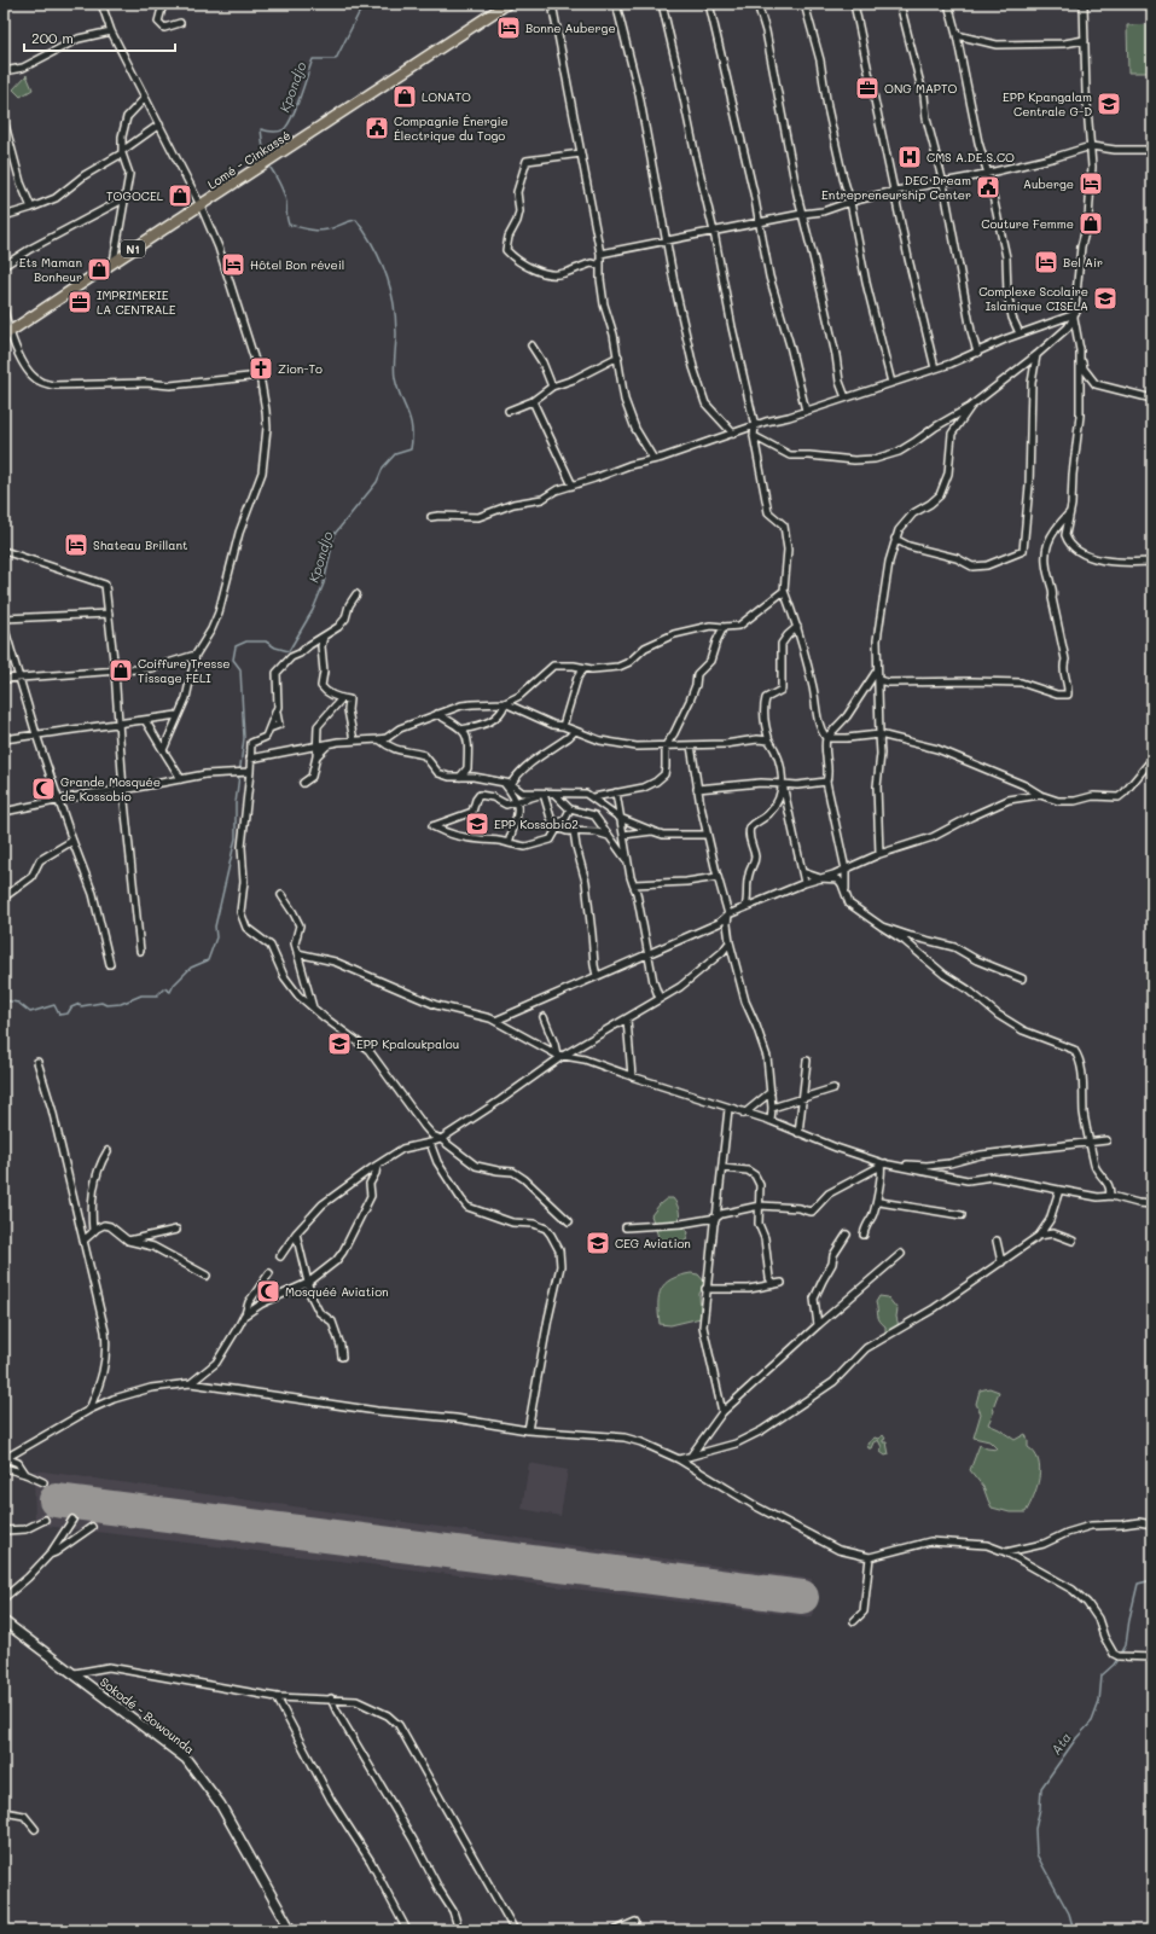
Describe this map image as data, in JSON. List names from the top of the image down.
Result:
{
  "streets": {
    "highway": ["Lomé - Cinkassé", "N1"],
    "main road": ["Sokodé - Bowounda"]
  },
  "water": ["Kpondjo", "Ata"],
  "places": {
    "hotel": [
      "Bonne Auberge",
      "Auberge",
      "Bel Air",
      "Hôtel Bon réveil",
      "Shateau Brillant"
    ],
    "office": ["ONG MAPTO", "IMPRIMERIE LA CENTRALE"],
    "shop": [
      "LONATO",
      "TOGOCEL",
      "Couture Femme",
      "Ets Maman Bonheur",
      "Coiffure Tresse Tissage FELI"
    ],
    "school or university": [
      "EPP Kpangalam Centrale G-D",
      "Complexe Scolaire Islamique CISELA",
      "EPP Kossobio2",
      "EPP Kpaloukpalou",
      "CEG Aviation"
    ],
    "public building": ["Compagnie Énergie Électrique du Togo", "DEC Dream Entrepreneurship Center"],
    "hospital": ["CMS A.DE.S.CO"],
    "church": ["Zion-To"],
    "mosque": ["Grande Mosquée de Kossobio", "Mosquéé Aviation"]
  },
  "scale_bar": "200 m"
}
